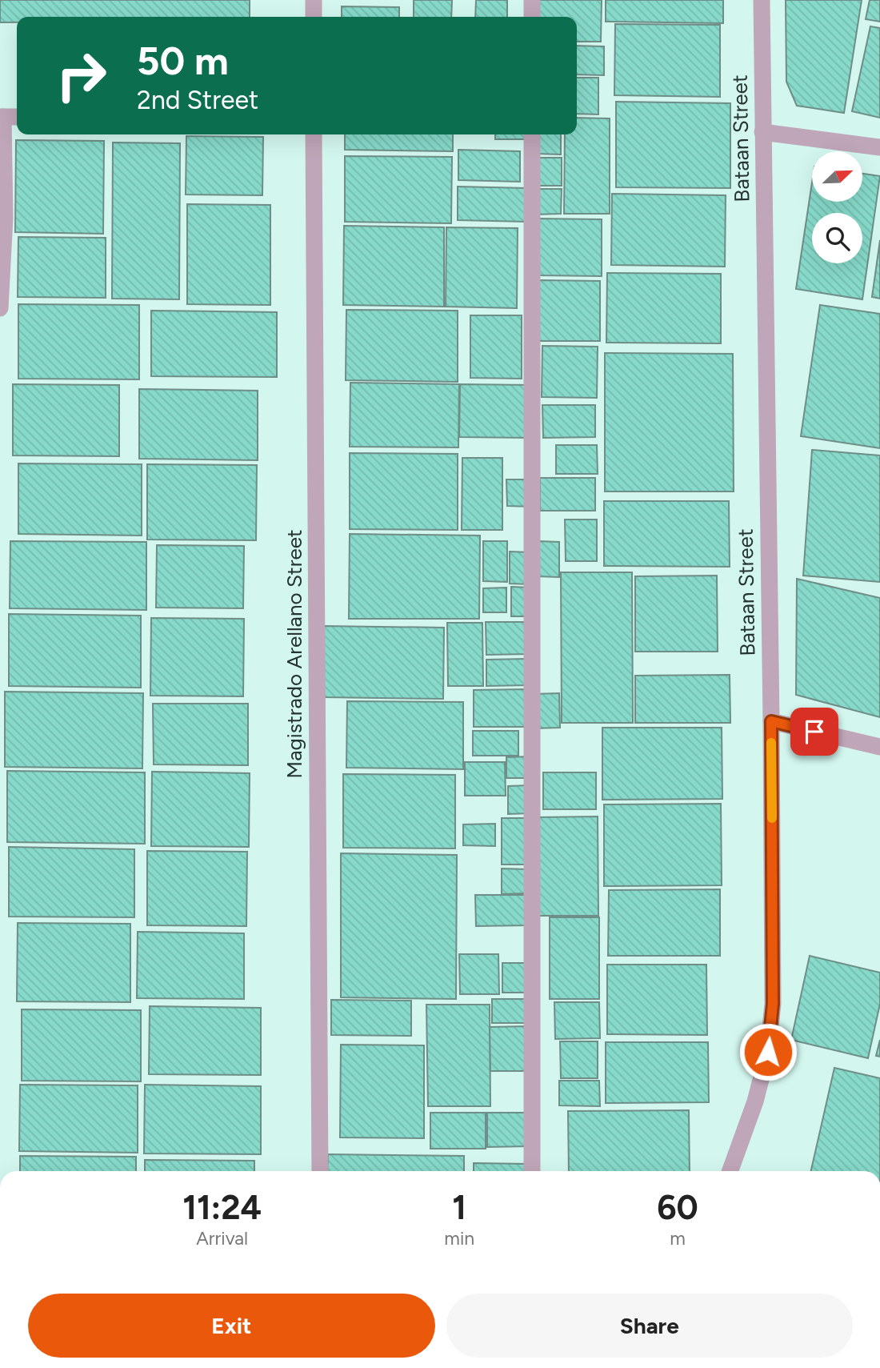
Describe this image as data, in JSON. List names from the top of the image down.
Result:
{
  "streets": {
    "street": ["Bataan Street", "Magistrado Arellano Street"]
  },
  "north": "top right",
  "page": {
    "turn": ["50 m", "2nd Street"],
    "eta": [
      "11:24",
      "Arrival",
      "1",
      "min",
      "60",
      "m"
    ],
    "buttons": ["Exit", "Share"]
  }
}
